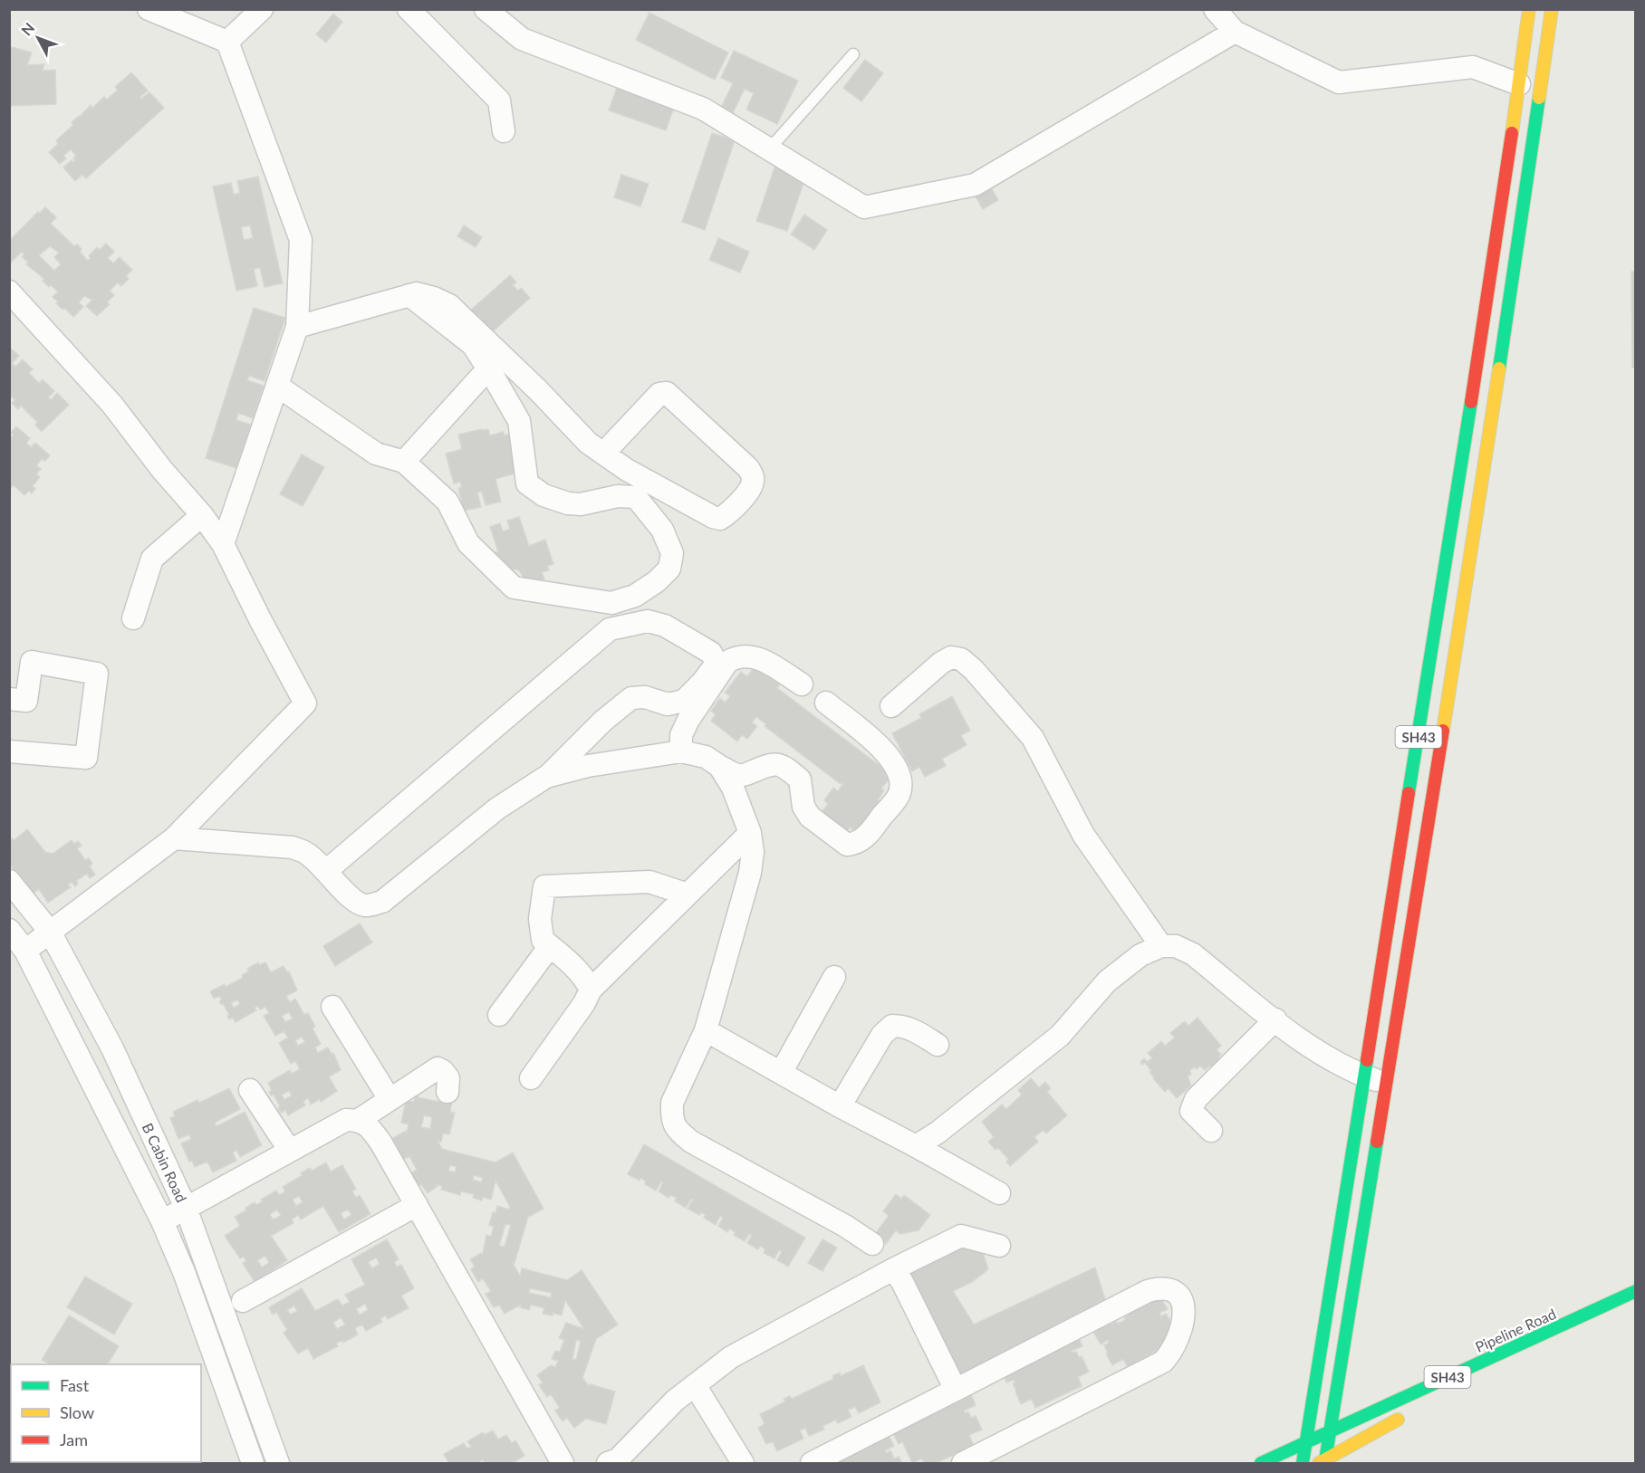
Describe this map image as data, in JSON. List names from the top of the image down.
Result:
{
  "streets": {
    "main road": ["SH43", "Pipeline Road"],
    "street": ["B Cabin Road"]
  },
  "crossings": [
    ["SH43", "Pipeline Road"]
  ],
  "legend": ["Fast", "Slow", "Jam"],
  "north": "top left"
}
